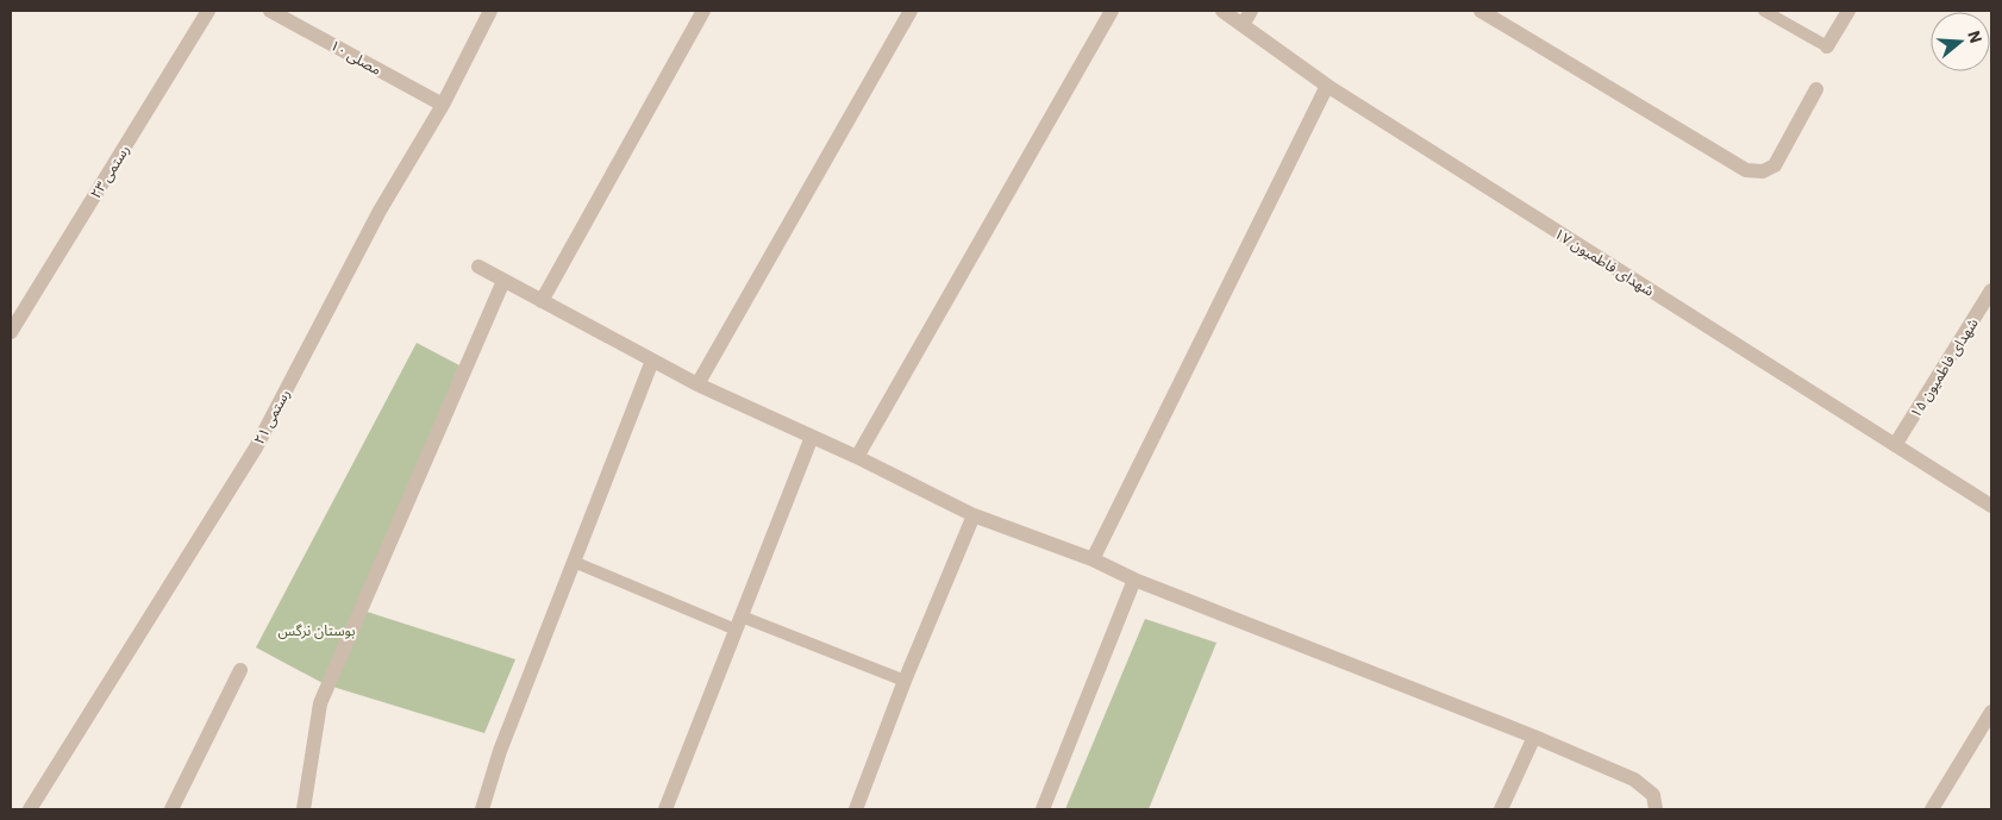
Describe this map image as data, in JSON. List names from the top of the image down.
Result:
{
  "streets": {
    "street": [
      "مصلی ۱۰",
      "رستمی ۲۳",
      "شهدای فاطمیون ۱۷",
      "شهدای فاطمیون ۱۵",
      "رستمی ۲۱"
    ]
  },
  "crossings": [
    ["مصلی ۱۰", "رستمی ۲۱"],
    ["شهدای فاطمیون ۱۷", "شهدای فاطمیون ۱۵"]
  ],
  "parks": ["بوستان نرگس"],
  "north": "right"
}
